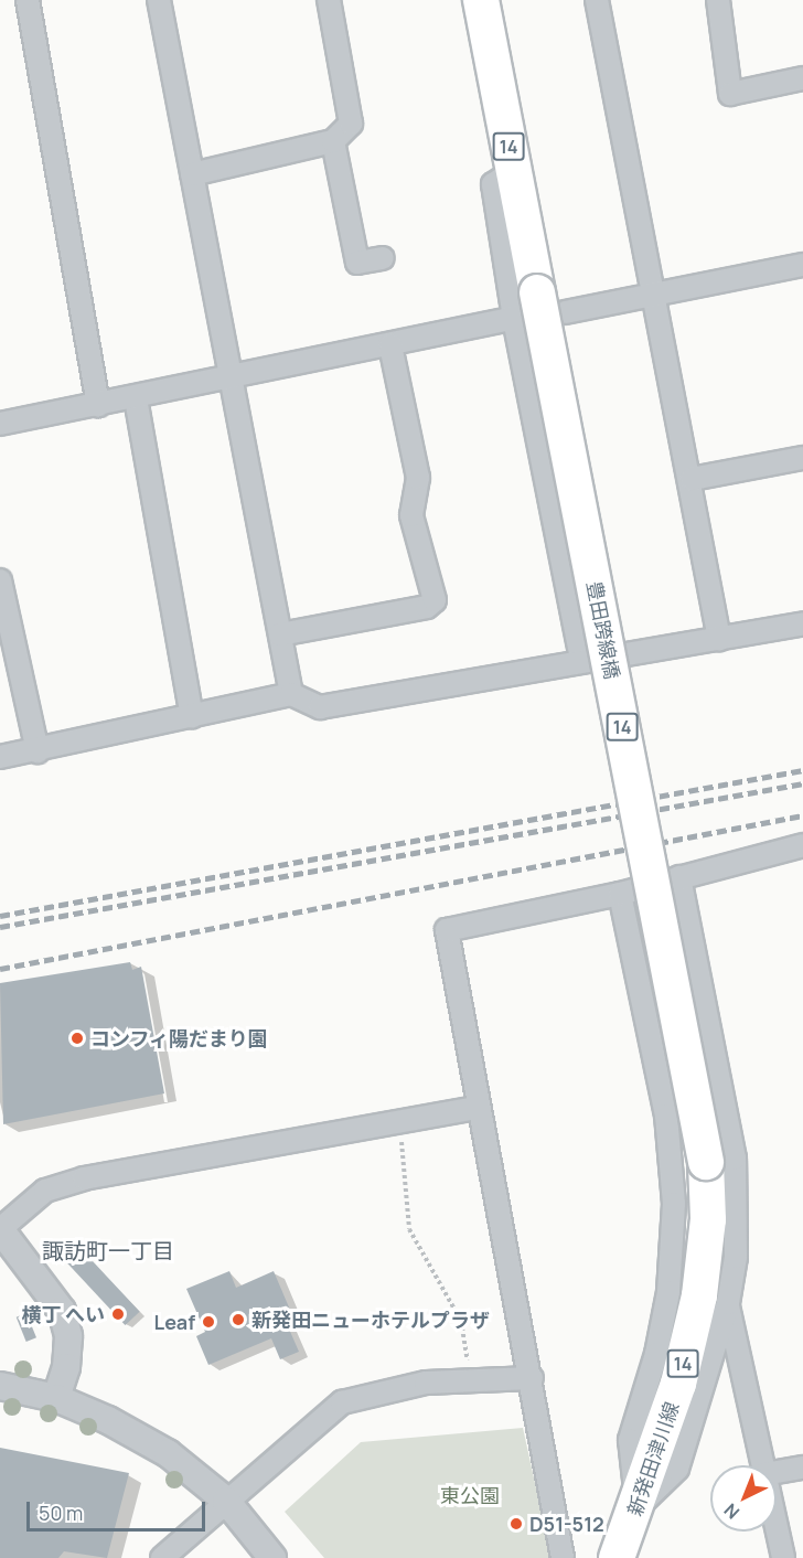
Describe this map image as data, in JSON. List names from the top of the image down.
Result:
{
  "streets": {
    "main road": ["14", "豊田跨線橋", "新発田津川線"]
  },
  "crossings": [
    ["14", "豊田跨線橋"],
    ["豊田跨線橋", "新発田津川線"]
  ],
  "districts": ["諏訪町一丁目"],
  "parks": ["東公園"],
  "places": [
    "コンフィ陽だまり園",
    "横丁 へい",
    "新発田ニューホテルプラザ",
    "Leaf",
    "D51-512"
  ],
  "scale_bar": "50 m",
  "north": "bottom left"
}
